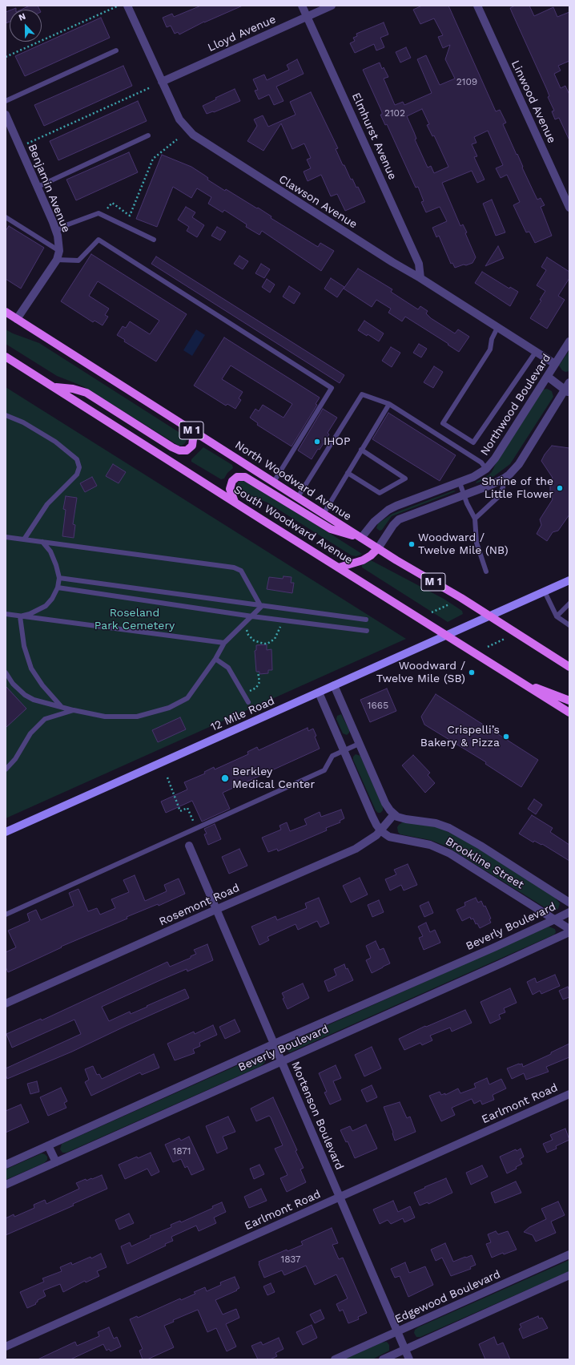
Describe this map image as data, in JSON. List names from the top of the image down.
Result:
{
  "streets": {
    "main road": [
      "M 1",
      "North Woodward Avenue",
      "South Woodward Avenue",
      "12 Mile Road"
    ],
    "street": [
      "Lloyd Avenue",
      "Linwood Avenue",
      "Elmhurst Avenue",
      "Benjamin Avenue",
      "Clawson Avenue",
      "Northwood Boulevard",
      "Brookline Street",
      "Rosemont Road",
      "Beverly Boulevard",
      "Earlmont Road",
      "Mortenson Boulevard",
      "Edgewood Boulevard"
    ]
  },
  "crossings": [
    ["Lloyd Avenue", "Elmhurst Avenue"],
    ["Lloyd Avenue", "Clawson Avenue"],
    ["Elmhurst Avenue", "Clawson Avenue"],
    ["Benjamin Avenue", "North Woodward Avenue"],
    ["Clawson Avenue", "Northwood Boulevard"],
    ["Northwood Boulevard", "North Woodward Avenue"],
    ["North Woodward Avenue", "12 Mile Road"],
    ["South Woodward Avenue", "12 Mile Road"],
    ["Brookline Street", "Rosemont Road"],
    ["Brookline Street", "Beverly Boulevard"],
    ["Rosemont Road", "Mortenson Boulevard"],
    ["Beverly Boulevard", "Mortenson Boulevard"],
    ["Earlmont Road", "Mortenson Boulevard"],
    ["Mortenson Boulevard", "Edgewood Boulevard"]
  ],
  "parks": ["Roseland Park Cemetery"],
  "places": [
    "IHOP",
    "Shrine of the Little Flower",
    "Woodward / Twelve Mile (NB)",
    "Woodward / Twelve Mile (SB)",
    "Crispelli’s Bakery & Pizza",
    "Berkley Medical Center"
  ],
  "house_numbers": [
    "2109",
    "2102",
    "1665",
    "1871",
    "1837"
  ],
  "north": "top"
}
